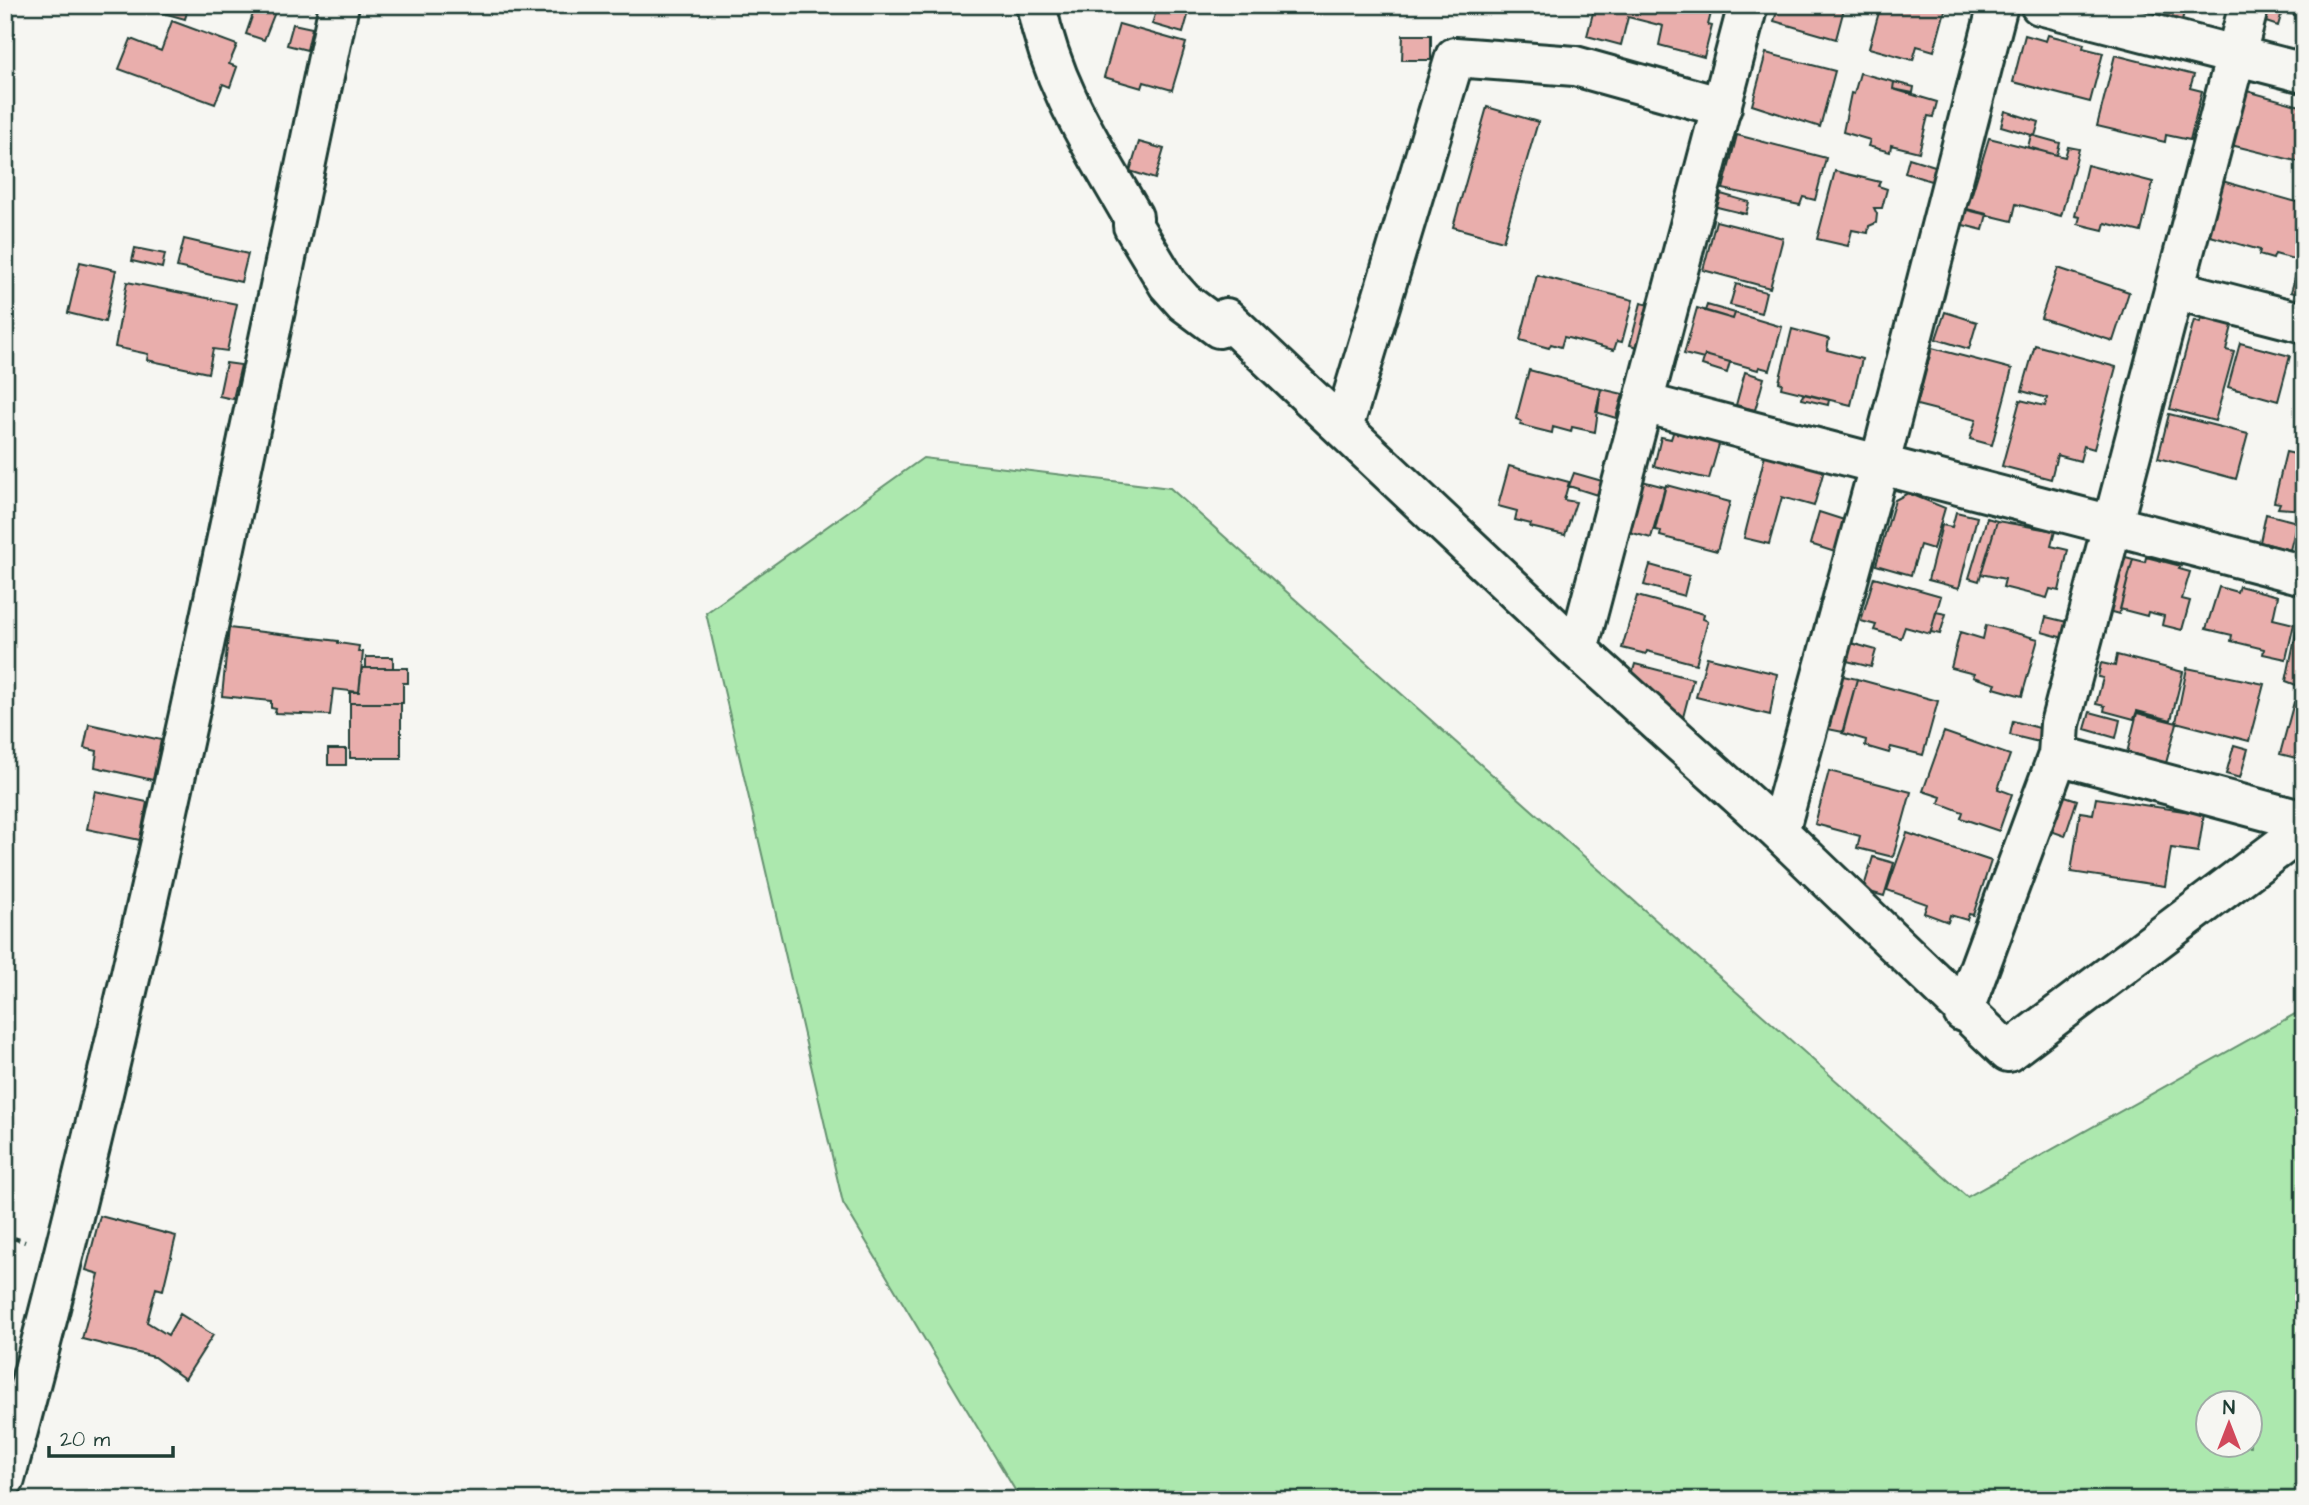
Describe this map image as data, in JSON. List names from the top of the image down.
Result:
{
  "scale_bar": "20 m",
  "north": "top"
}
